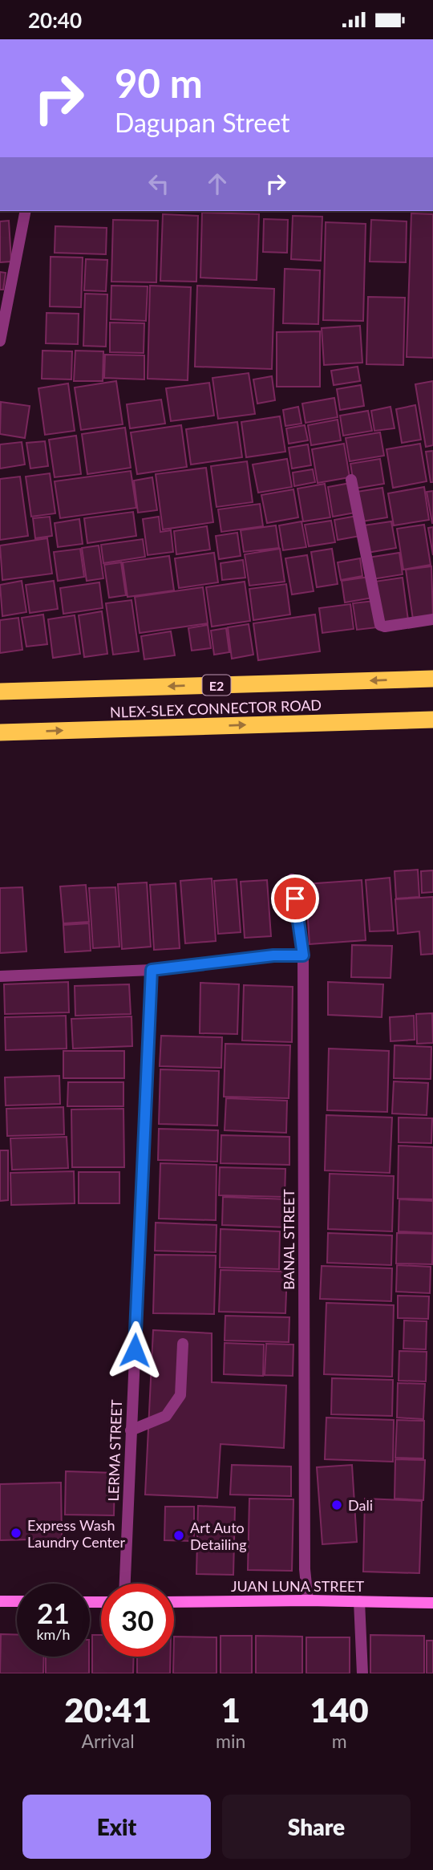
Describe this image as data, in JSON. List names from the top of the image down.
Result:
{
  "streets": {
    "highway": ["E2", "NLEX-SLEX CONNECTOR ROAD"],
    "main road": ["JUAN LUNA STREET"],
    "street": ["BANAL STREET", "LERMA STREET"]
  },
  "crossings": [
    ["BANAL STREET", "JUAN LUNA STREET"]
  ],
  "places": ["Dali", "Express Wash Laundry Center", "Art Auto Detailing"],
  "page": {
    "status": "20:40",
    "turn": ["90 m", "Dagupan Street"],
    "speed": "21 km/h",
    "limit": "30",
    "eta": [
      "20:41",
      "Arrival",
      "1",
      "min",
      "140",
      "m"
    ],
    "buttons": ["Exit", "Share"]
  }
}
